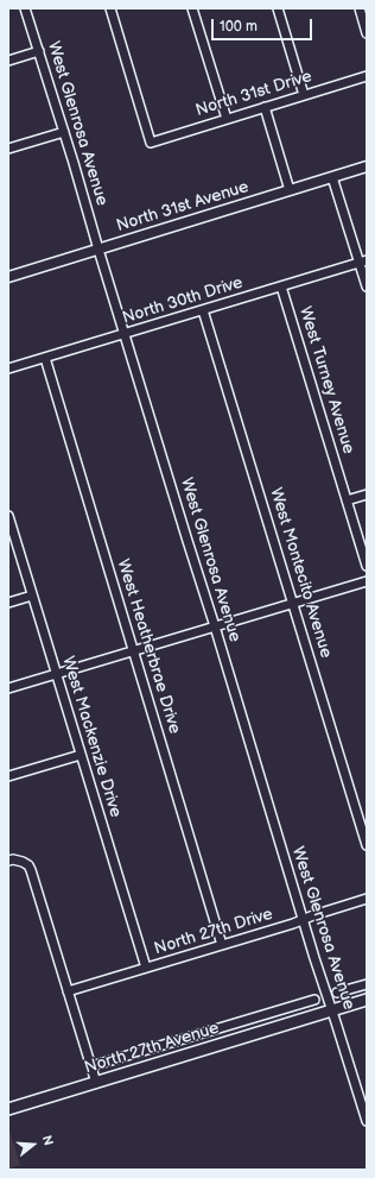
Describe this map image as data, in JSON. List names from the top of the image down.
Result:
{
  "streets": {
    "main road": ["North 27th Avenue"],
    "street": [
      "North 31st Drive",
      "West Glenrosa Avenue",
      "North 31st Avenue",
      "North 30th Drive",
      "West Turney Avenue",
      "West Montecito Avenue",
      "West Heatherbrae Drive",
      "West Mackenzie Drive",
      "North 27th Drive"
    ]
  },
  "crossings": [
    ["West Glenrosa Avenue", "North 31st Avenue"],
    ["West Glenrosa Avenue", "North 30th Drive"],
    ["West Glenrosa Avenue", "North 27th Drive"],
    ["West Glenrosa Avenue", "North 27th Avenue"],
    ["North 30th Drive", "West Turney Avenue"],
    ["North 30th Drive", "West Montecito Avenue"],
    ["North 30th Drive", "West Heatherbrae Drive"],
    ["West Heatherbrae Drive", "North 27th Drive"],
    ["West Mackenzie Drive", "North 27th Drive"]
  ],
  "scale_bar": "100 m",
  "north": "right"
}
